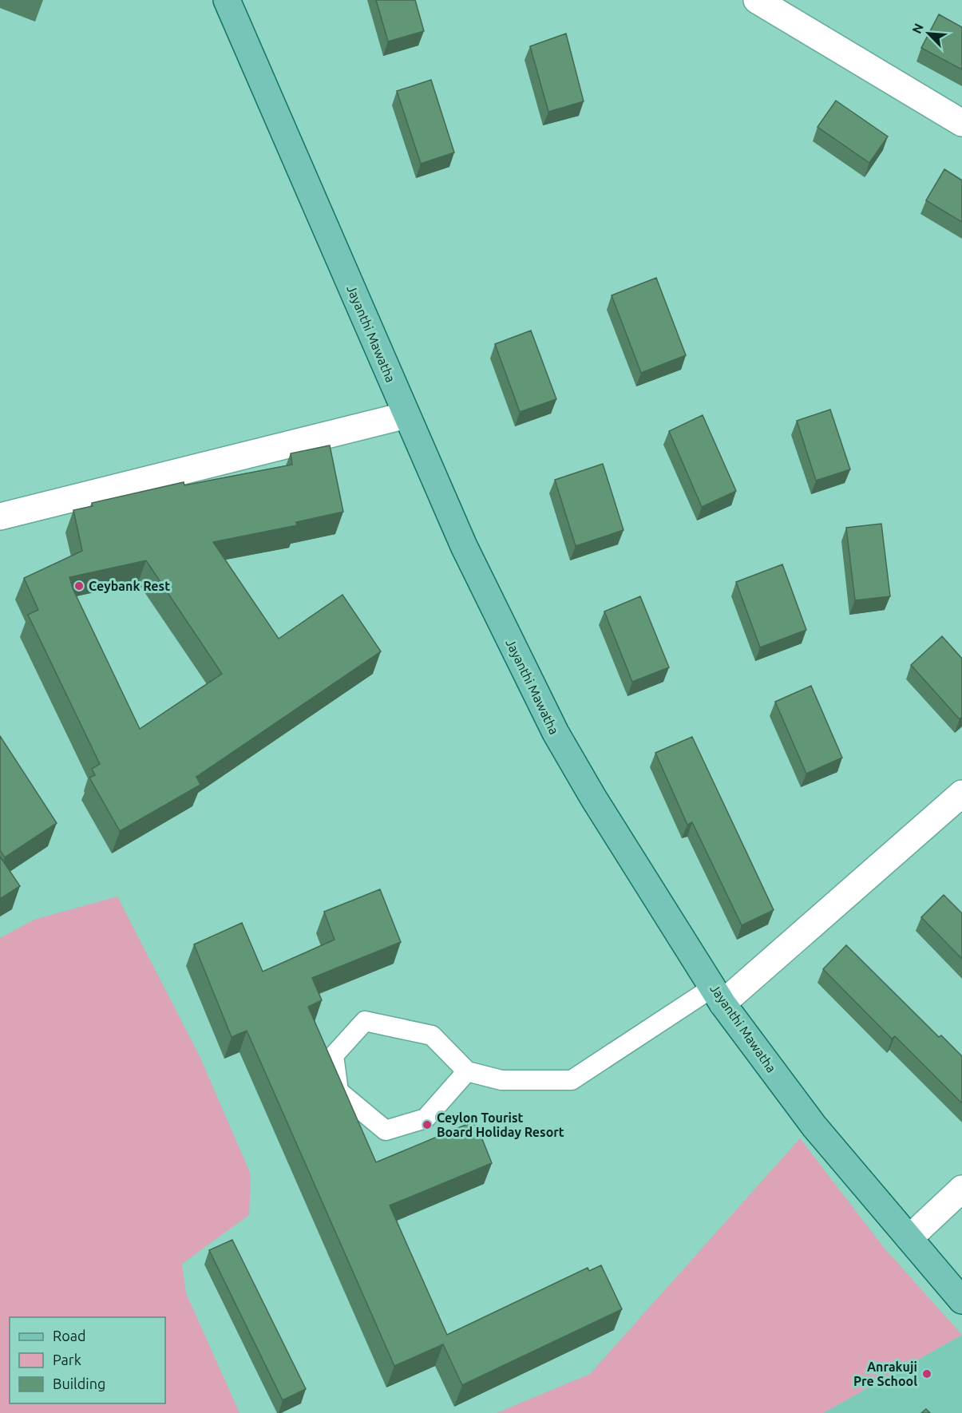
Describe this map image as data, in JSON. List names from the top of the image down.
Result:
{
  "streets": {
    "main road": ["Jayanthi Mawatha"]
  },
  "places": ["Ceybank Rest", "Ceylon Tourist Board Holiday Resort", "Anrakuji Pre School"],
  "legend": ["Road", "Park", "Building"],
  "north": "top left"
}
